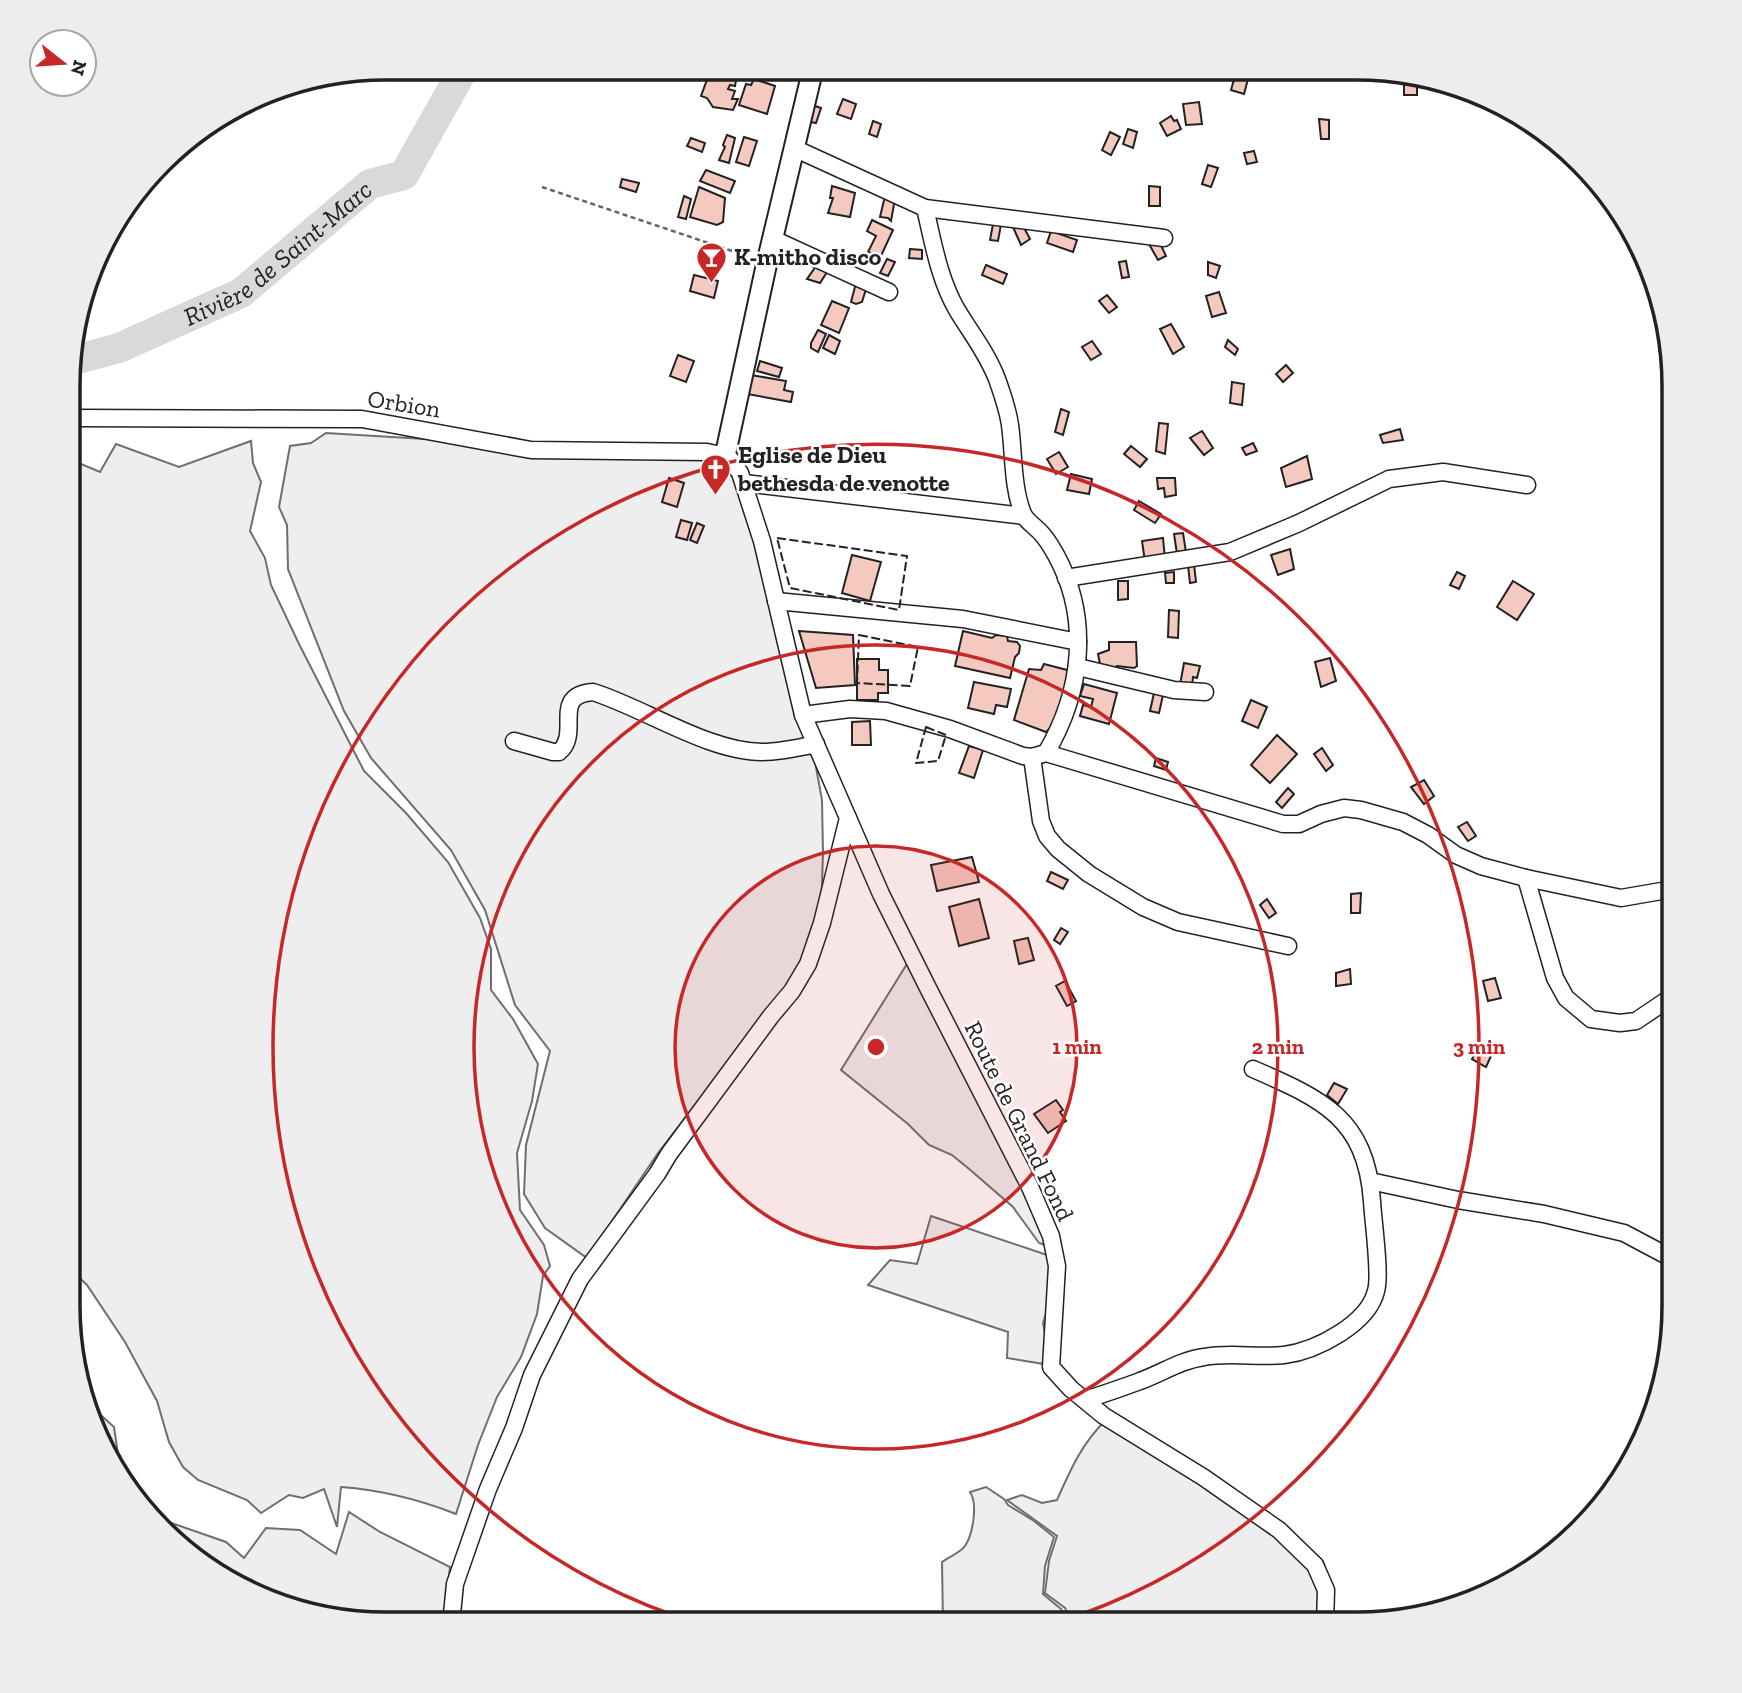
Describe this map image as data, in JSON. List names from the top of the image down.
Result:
{
  "streets": {
    "street": ["Orbion", "Route de Grand Fond"]
  },
  "crossings": [
    ["Orbion", "Route de Grand Fond"]
  ],
  "water": ["Rivière de Saint-Marc"],
  "places": {
    "bar": ["K-mitho disco"],
    "church": ["Eglise de Dieu bethesda de venotte"]
  },
  "north": "right",
  "rings": ["1 min", "2 min", "3 min"]
}
